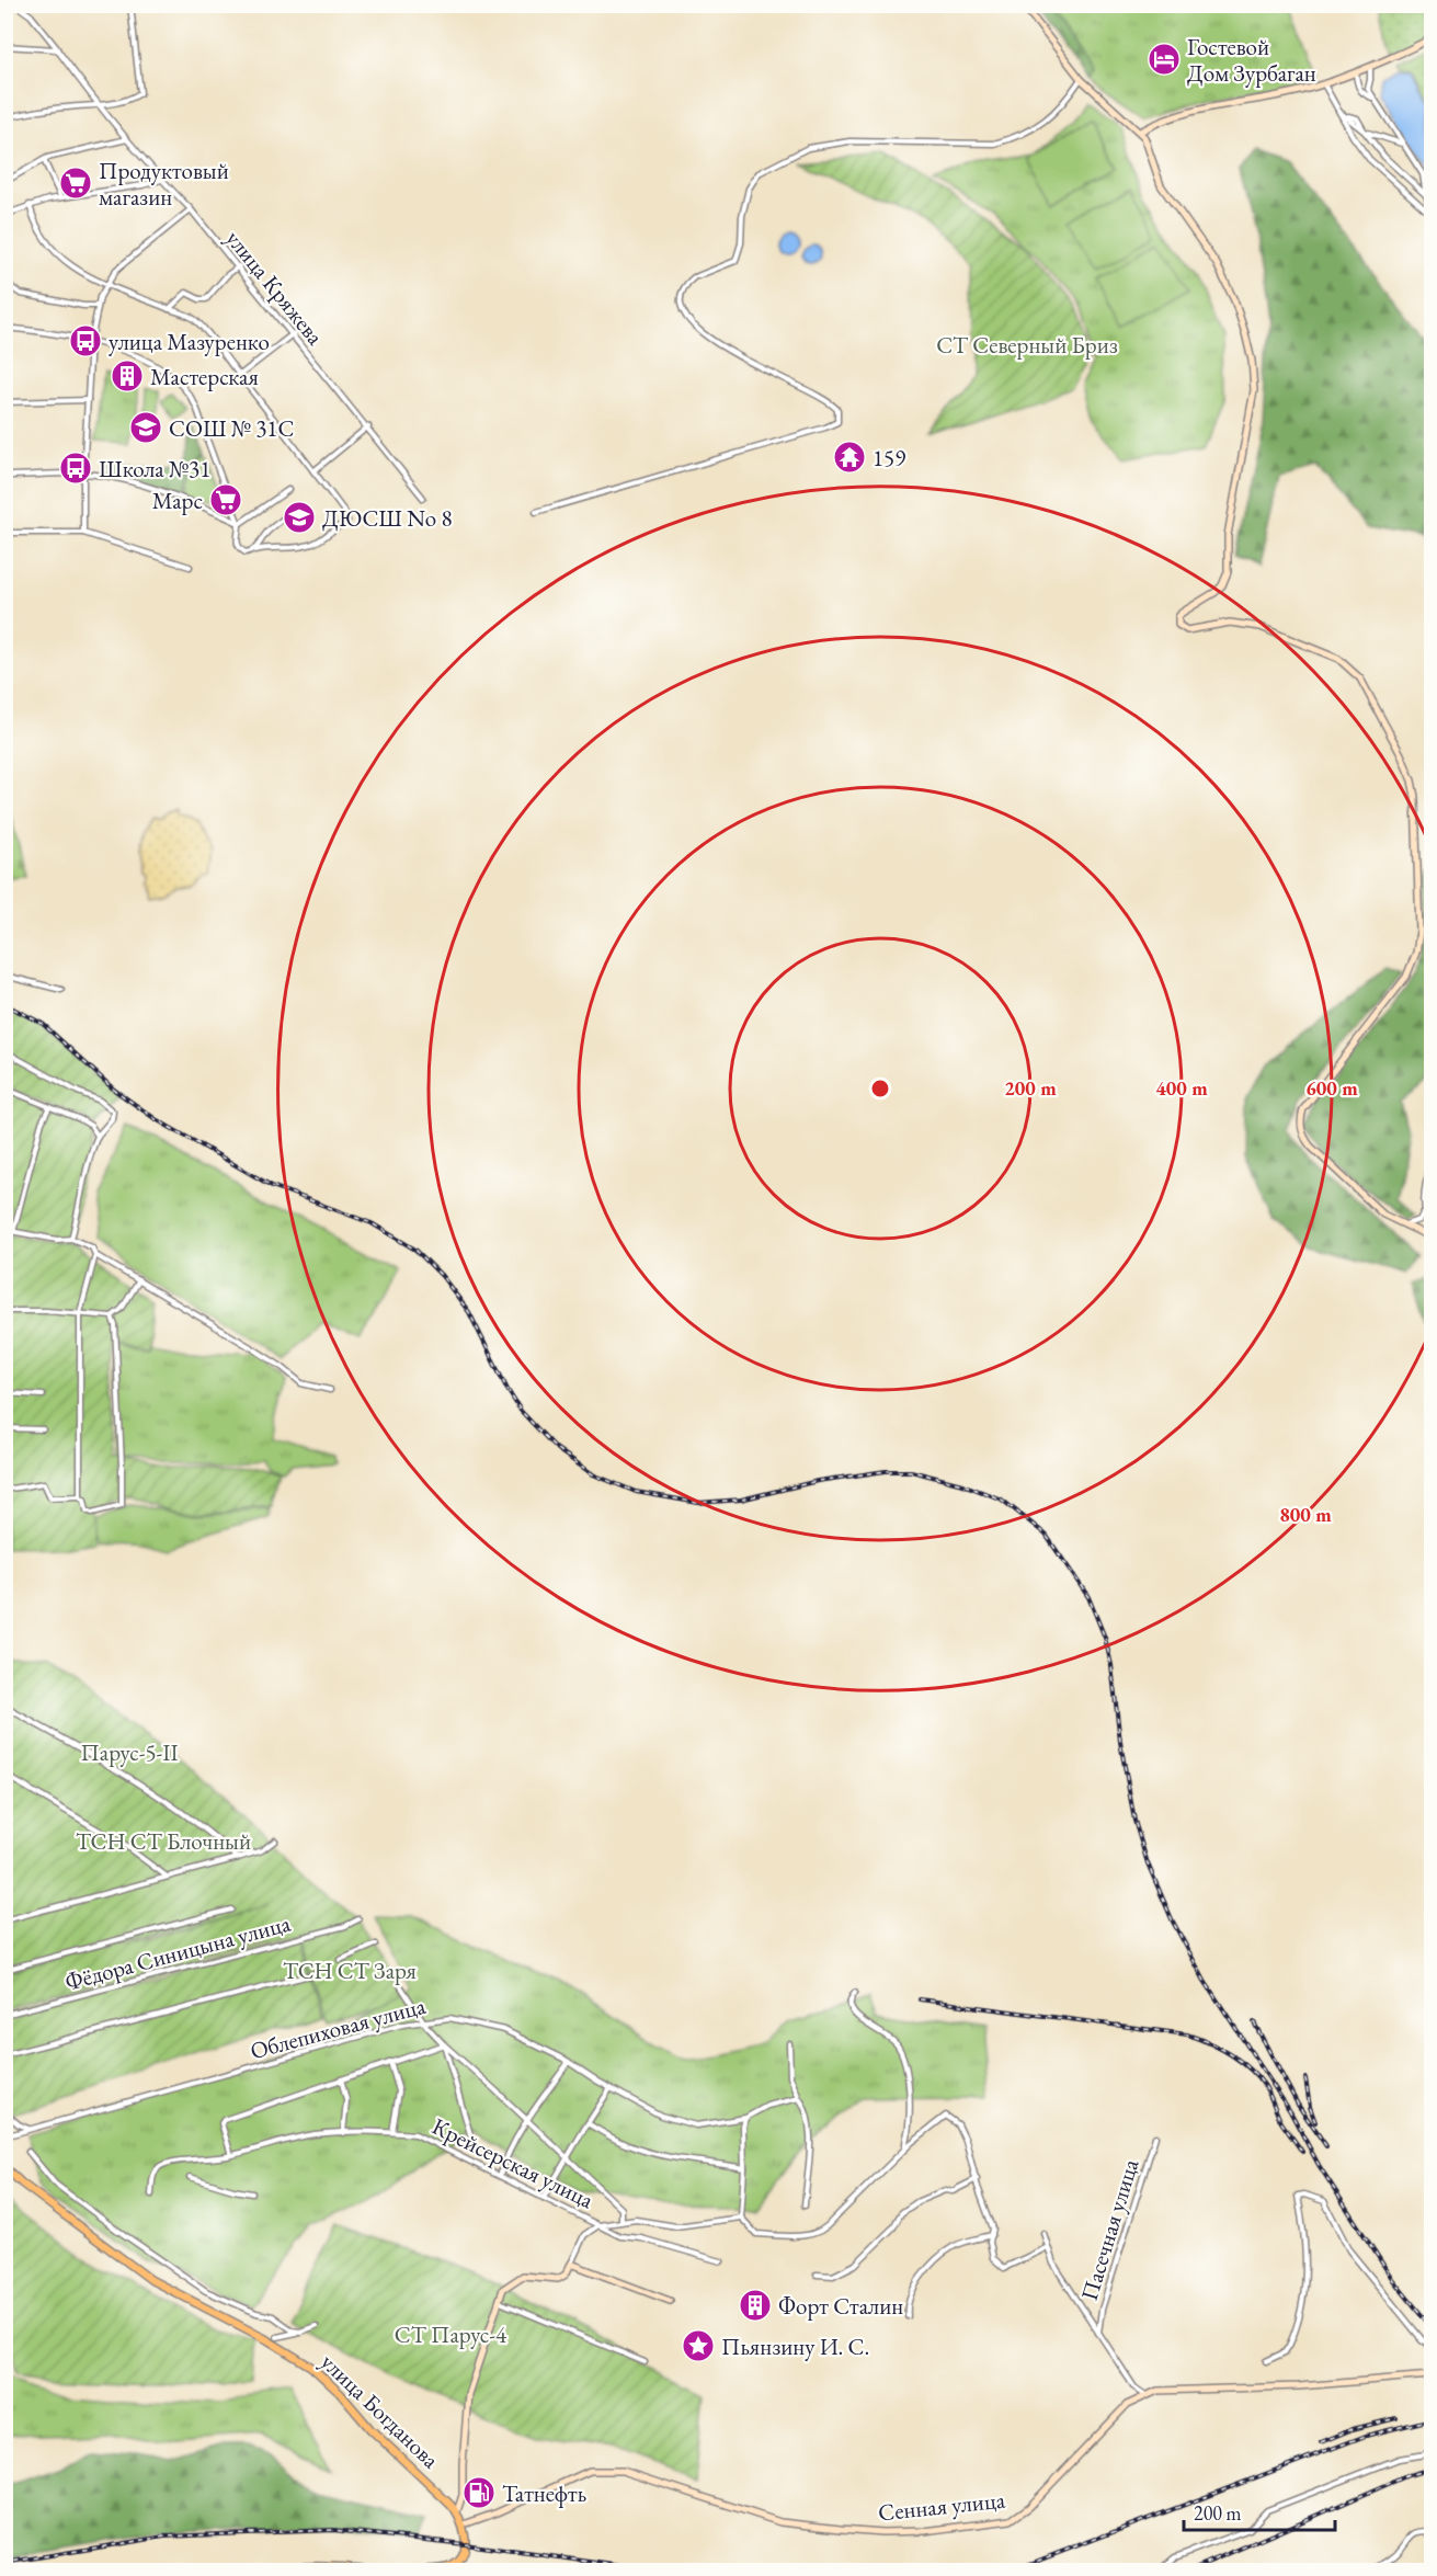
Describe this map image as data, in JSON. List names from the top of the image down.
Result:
{
  "streets": {
    "main road": ["улица Богданова", "Сенная улица"],
    "street": [
      "улица Кряжева",
      "Фёдора Синицына улица",
      "Облепиховая улица",
      "Крейсерская улица",
      "Пасечная улица"
    ]
  },
  "crossings": [
    ["улица Богданова", "Сенная улица"]
  ],
  "parks": [
    "СТ Северный Бриз",
    "Парус-5-II",
    "ТСН СТ Блочный",
    "ТСН СТ Заря",
    "СТ Парус-4"
  ],
  "places": {
    "hotel": ["Гостевой Дом Зурбаган"],
    "supermarket": ["Продуктовый магазин", "Марс"],
    "bus stop": ["улица Мазуренко", "Школа №31"],
    "building": ["Мастерская", "Форт Сталин"],
    "school or university": ["СОШ № 31С", "ДЮСШ No 8"],
    "temple": ["159"],
    "place": ["Пьянзину И. С."],
    "fuel station": ["Татнефть"]
  },
  "scale_bar": "200 m",
  "rings": [
    "200 m",
    "400 m",
    "600 m",
    "800 m"
  ]
}
